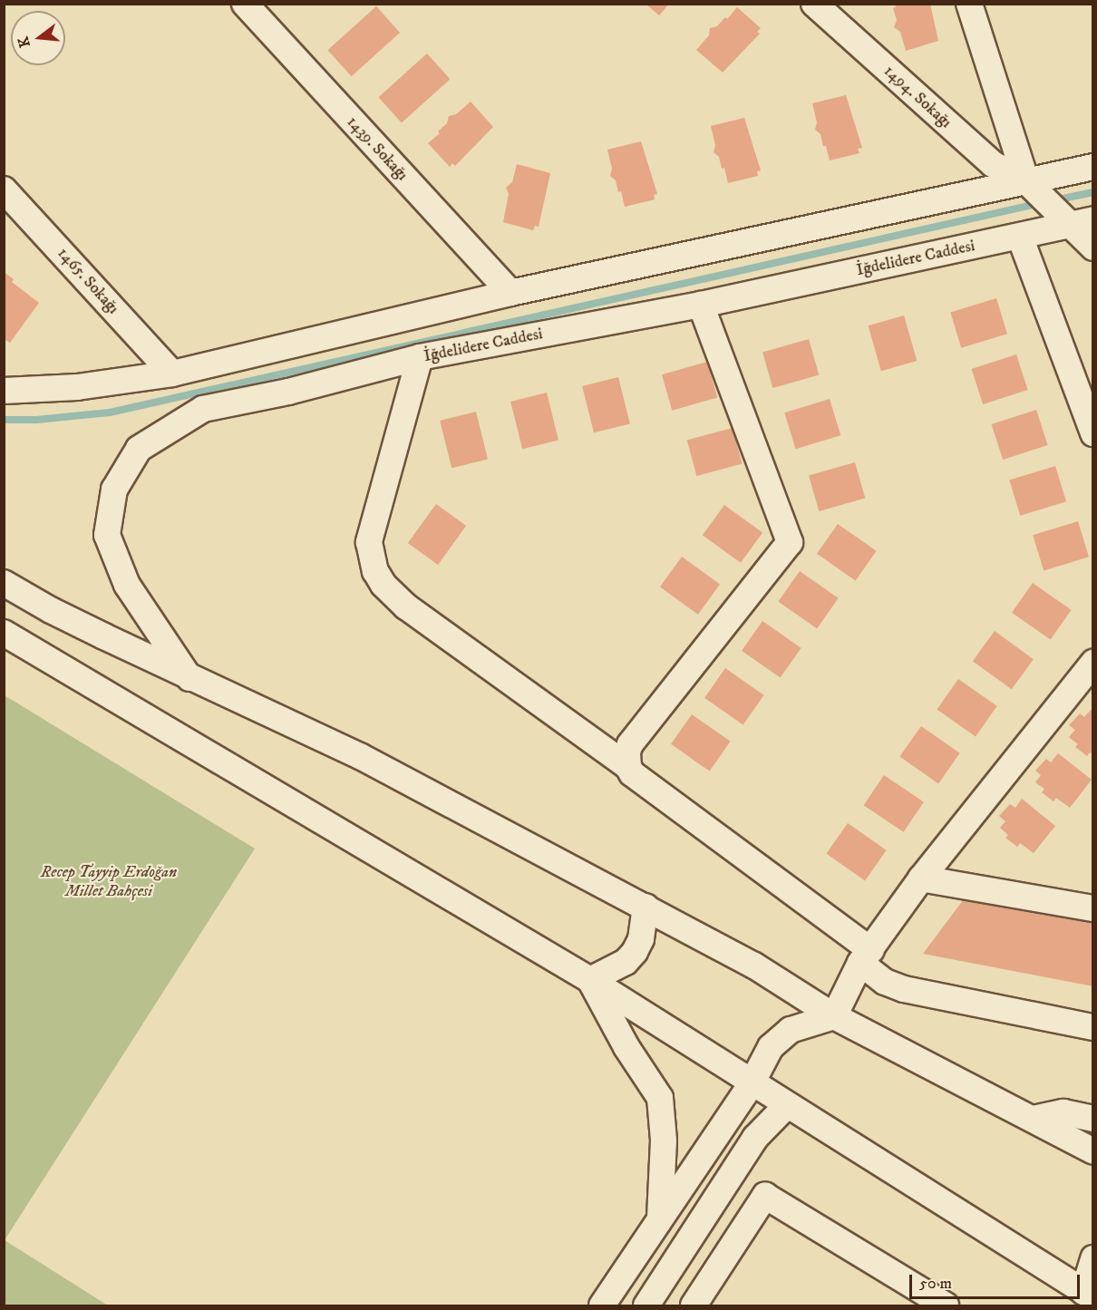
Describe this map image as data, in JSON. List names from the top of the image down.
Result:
{
  "streets": {
    "street": [
      "1494. Sokağı",
      "1439. Sokağı",
      "İğdelidere Caddesi",
      "1465. Sokağı"
    ]
  },
  "parks": ["Recep Tayyip Erdoğan Millet Bahçesi"],
  "scale_bar": "50 m",
  "north": "left"
}
